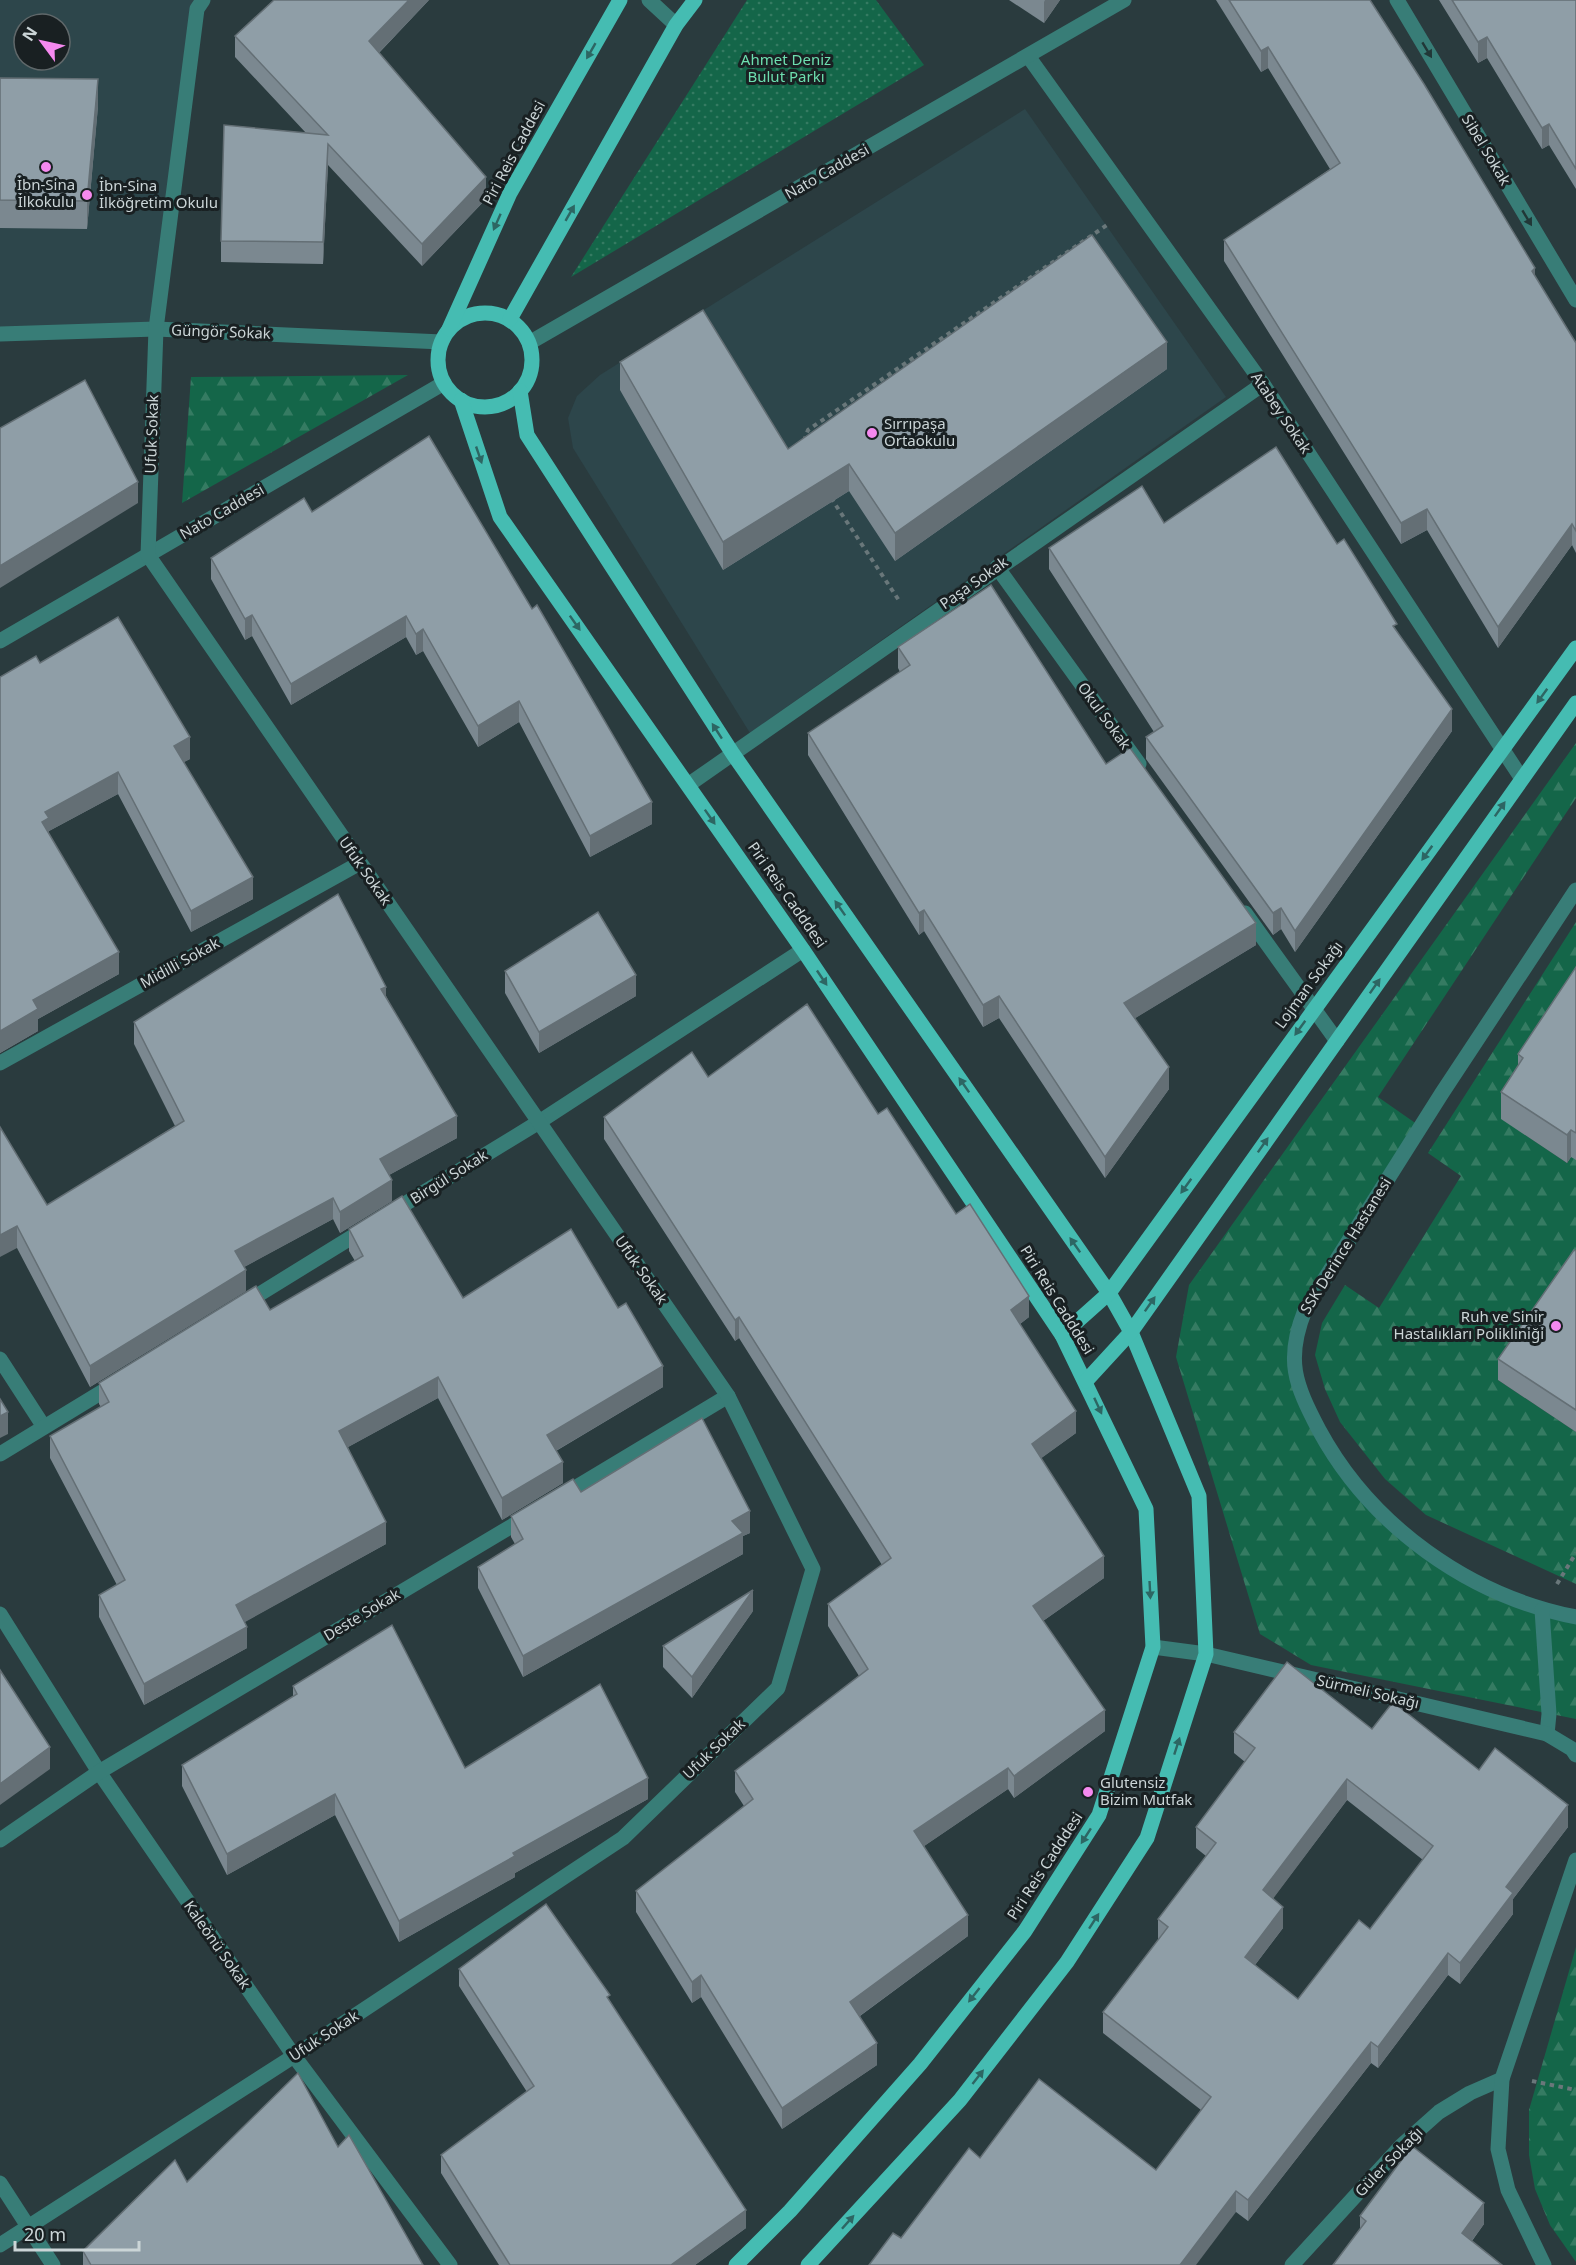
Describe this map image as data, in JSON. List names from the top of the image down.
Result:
{
  "streets": {
    "main road": ["Piri Reis Caddesi", "Piri Reis Cadddesi", "Lojman Sokağı"],
    "street": [
      "Sibel Sokak",
      "Nato Caddesi",
      "Güngör Sokak",
      "Atabey Sokak",
      "Ufuk Sokak",
      "Paşa Sokak",
      "Okul Sokak",
      "Midilli Sokak",
      "Birgül Sokak",
      "SSK Derince Hastanesi",
      "Deste Sokak",
      "Sürmeli Sokağı",
      "Kaleönü Sokak",
      "Güler Sokağı"
    ]
  },
  "crossings": [
    ["Piri Reis Caddesi", "Nato Caddesi"],
    ["Piri Reis Caddesi", "Güngör Sokak"],
    ["Piri Reis Caddesi", "Piri Reis Cadddesi"],
    ["Nato Caddesi", "Güngör Sokak"],
    ["Nato Caddesi", "Atabey Sokak"],
    ["Nato Caddesi", "Ufuk Sokak"],
    ["Nato Caddesi", "Piri Reis Cadddesi"],
    ["Güngör Sokak", "Ufuk Sokak"],
    ["Güngör Sokak", "Piri Reis Cadddesi"],
    ["Atabey Sokak", "Paşa Sokak"],
    ["Atabey Sokak", "Lojman Sokağı"],
    ["Ufuk Sokak", "Midilli Sokak"],
    ["Ufuk Sokak", "Birgül Sokak"],
    ["Ufuk Sokak", "Deste Sokak"],
    ["Ufuk Sokak", "Kaleönü Sokak"],
    ["Paşa Sokak", "Okul Sokak"],
    ["Paşa Sokak", "Piri Reis Cadddesi"],
    ["Piri Reis Cadddesi", "Lojman Sokağı"],
    ["Piri Reis Cadddesi", "Birgül Sokak"],
    ["Piri Reis Cadddesi", "Sürmeli Sokağı"],
    ["Deste Sokak", "Kaleönü Sokak"]
  ],
  "one_way": ["Sibel Sokak"],
  "parks": ["Ahmet Deniz Bulut Parkı"],
  "places": [
    "İbn-Sina İlkokulu",
    "İbn-Sina İlköğretim Okulu",
    "Sırrıpaşa Ortaokulu",
    "Ruh ve Sinir Hastalıkları Polikliniği",
    "Glutensiz Bizim Mutfak"
  ],
  "scale_bar": "20 m",
  "north": "top left"
}
